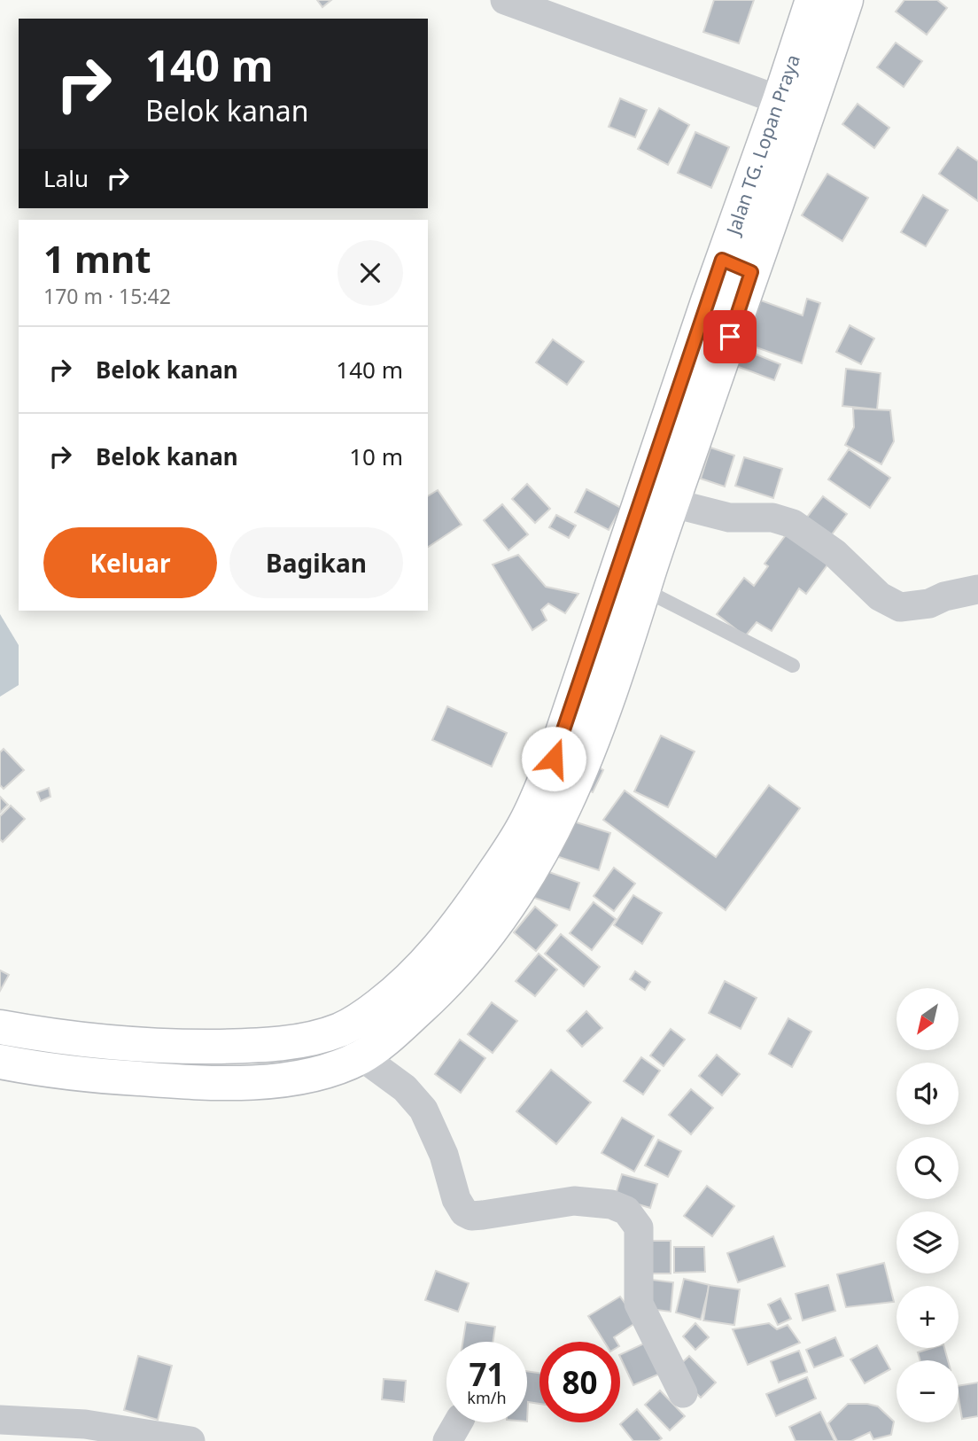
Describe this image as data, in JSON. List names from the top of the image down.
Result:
{
  "streets": {
    "highway": ["Jalan TG. Lopan Praya"]
  },
  "north": "bottom left",
  "page": {
    "turn": ["140 m", "Belok kanan"],
    "then": "Lalu",
    "heading": ["1 mnt", "170 m · 15:42"],
    "list": [
      {
        "name": "Belok kanan",
        "value": "140 m"
      },
      {
        "name": "Belok kanan",
        "value": "10 m"
      }
    ],
    "buttons": ["Keluar", "Bagikan"],
    "map_buttons": ["+", "−"],
    "speed": "71 km/h",
    "limit": "80"
  }
}
